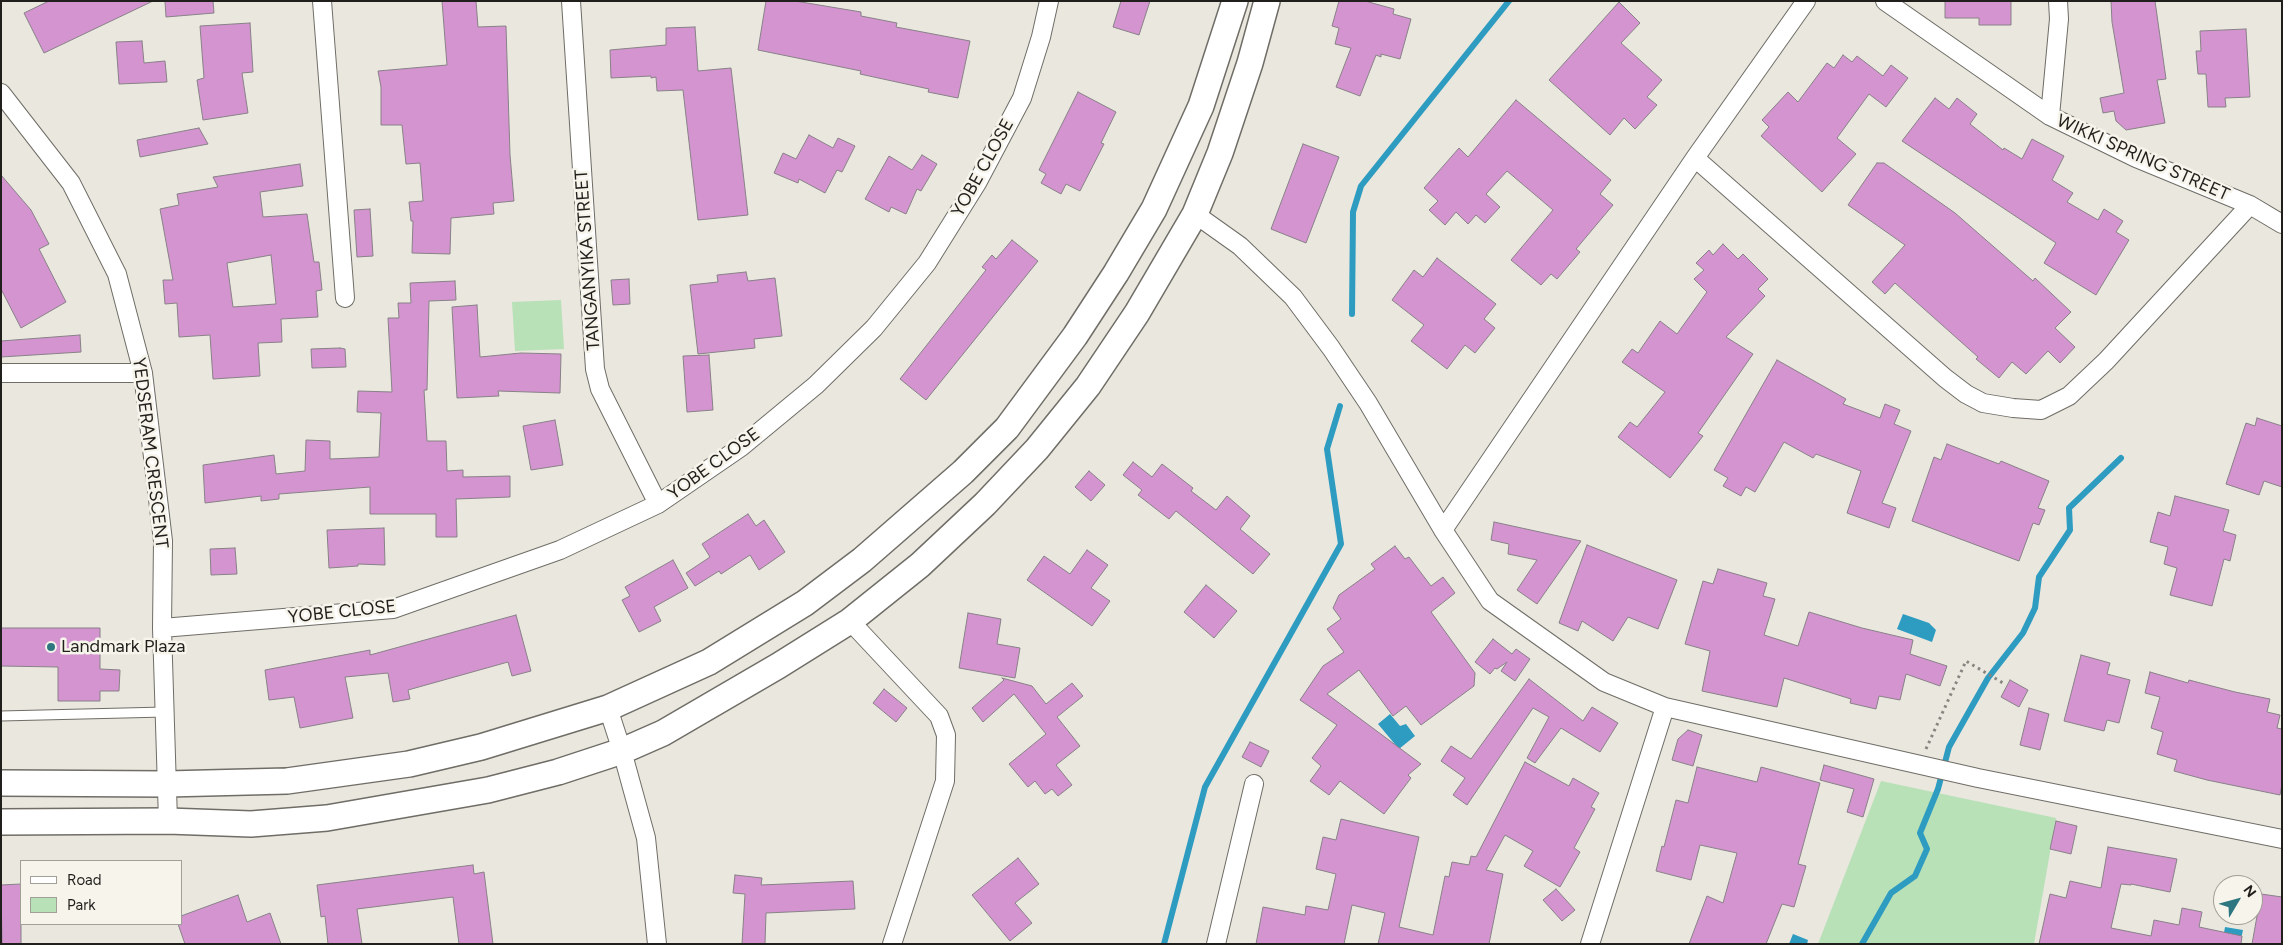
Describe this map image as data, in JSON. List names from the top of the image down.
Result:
{
  "streets": {
    "street": [
      "WIKKI SPRING STREET",
      "YOBE CLOSE",
      "TANGANYIKA STREET",
      "YEDSERAM CRESCENT"
    ]
  },
  "crossings": [
    ["YOBE CLOSE", "TANGANYIKA STREET"],
    ["YOBE CLOSE", "YEDSERAM CRESCENT"]
  ],
  "places": ["Landmark Plaza"],
  "legend": ["Road", "Park"],
  "north": "top right"
}
